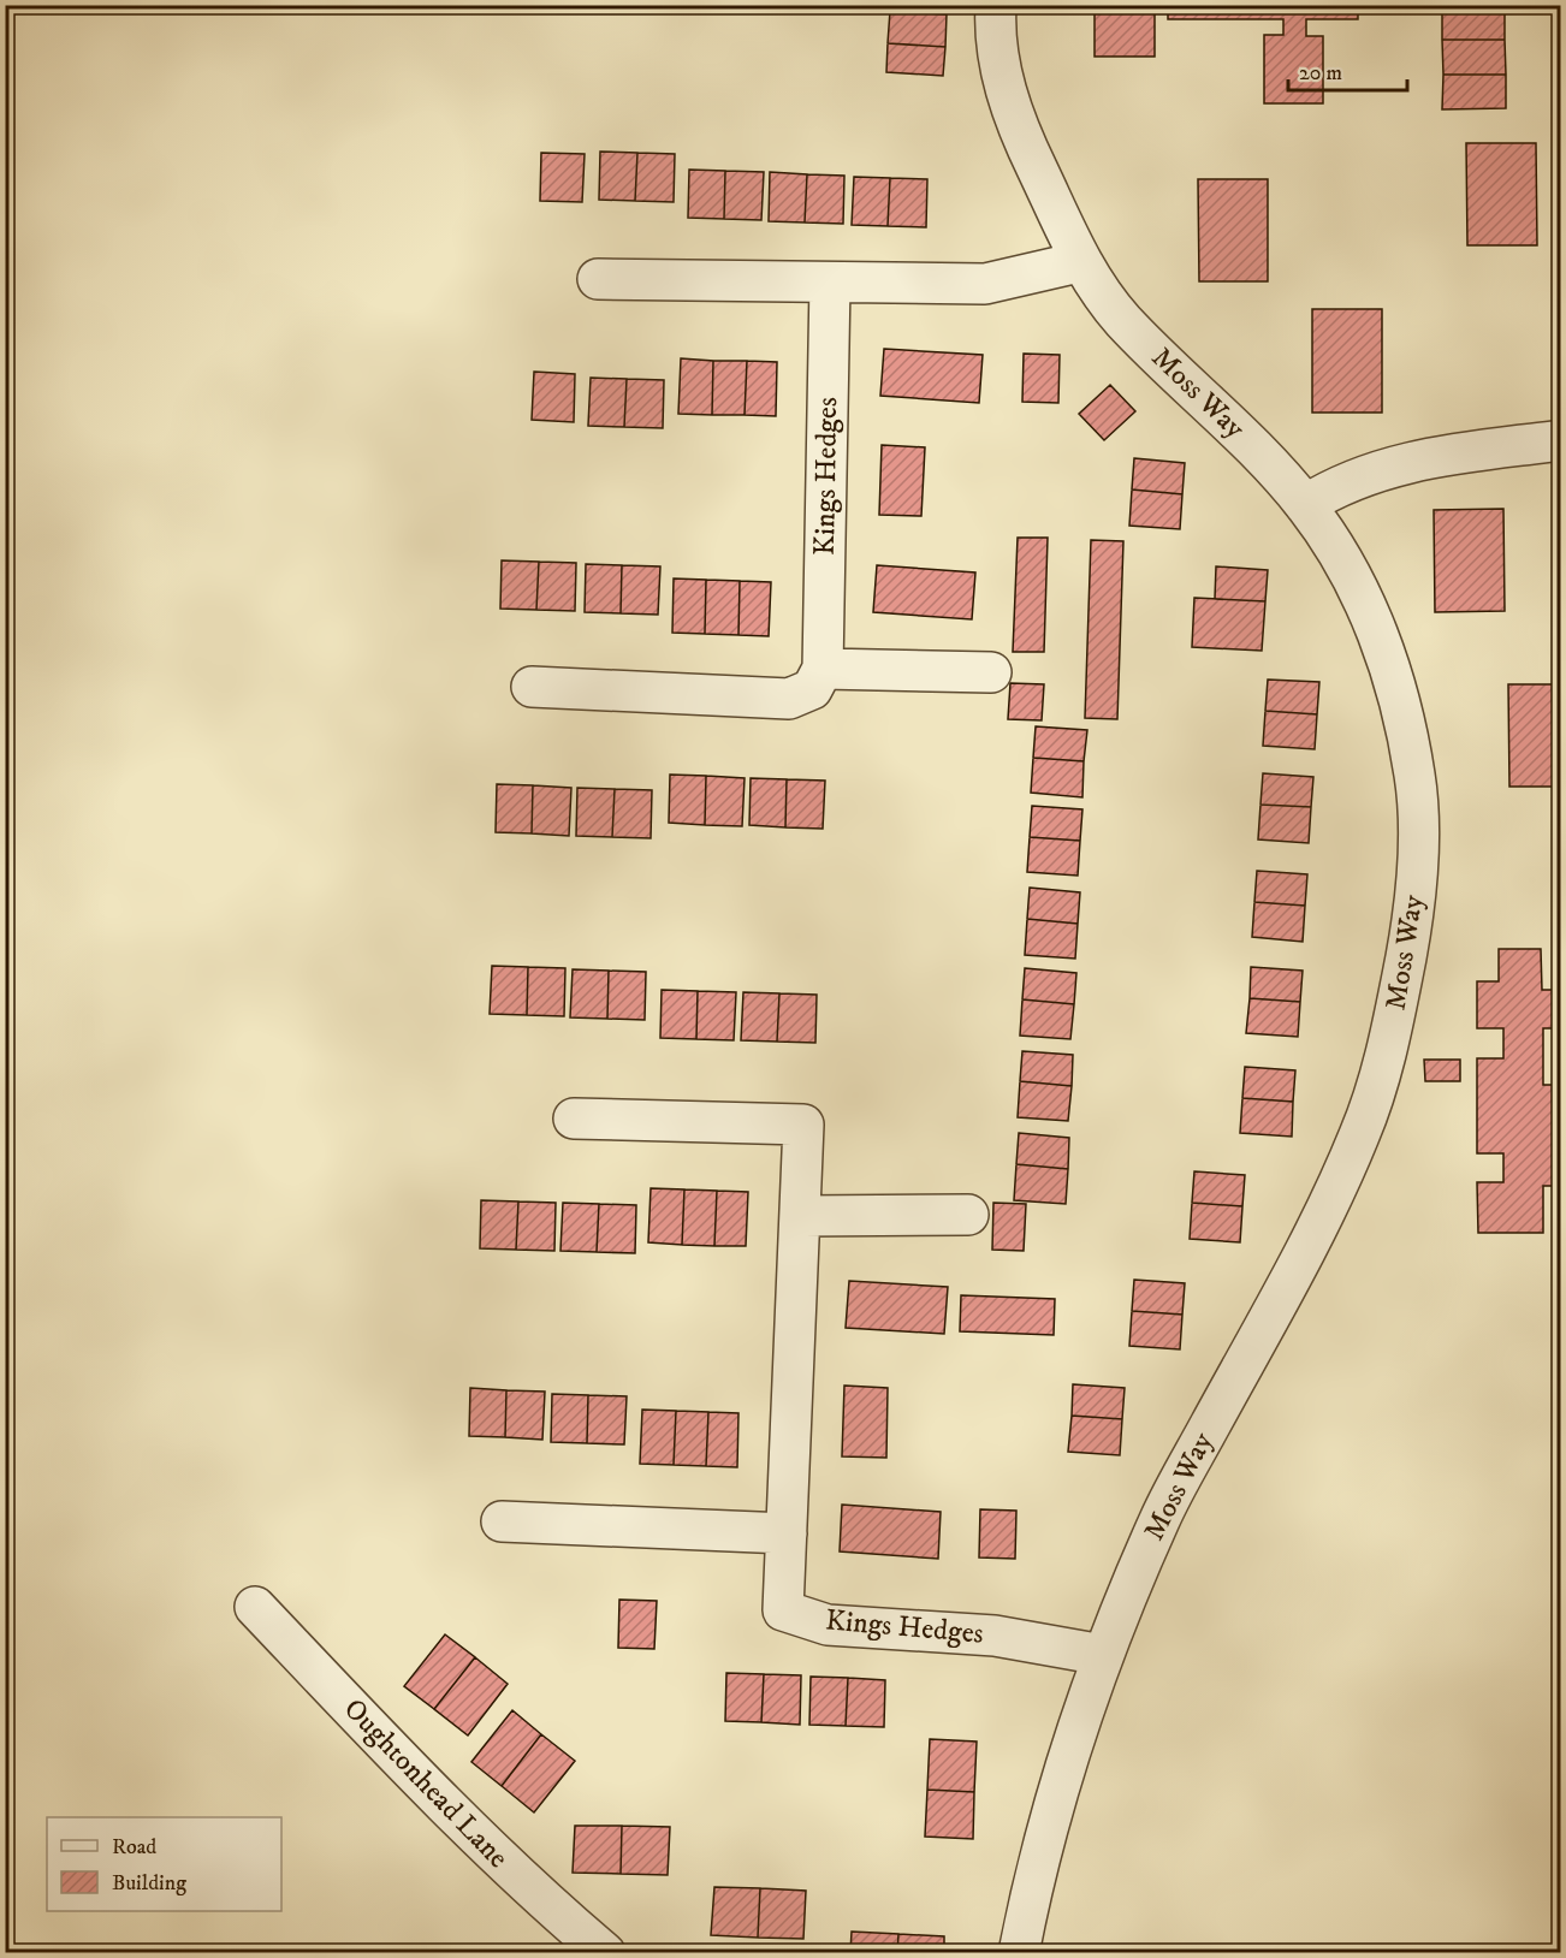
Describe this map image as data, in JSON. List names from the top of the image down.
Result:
{
  "streets": {
    "street": ["Moss Way", "Kings Hedges", "Oughtonhead Lane"]
  },
  "crossings": [
    ["Moss Way", "Kings Hedges"]
  ],
  "legend": ["Road", "Building"],
  "scale_bar": "20 m"
}
